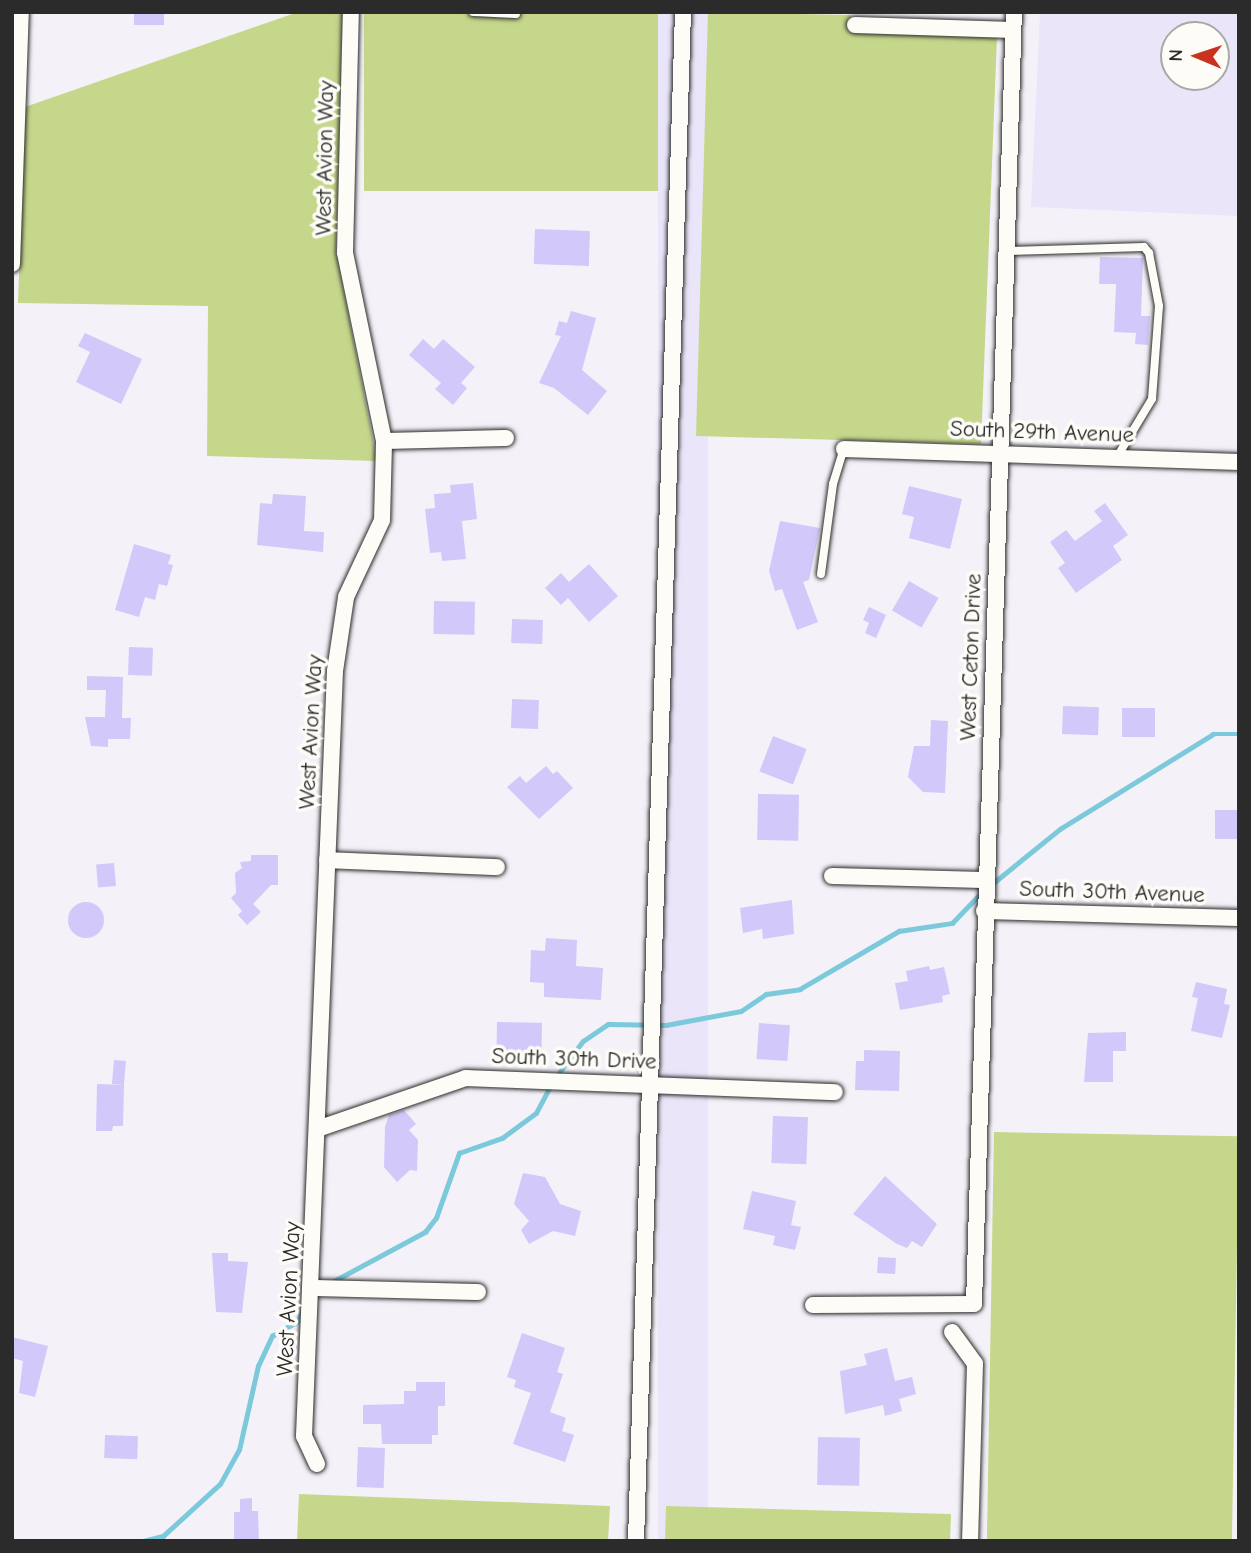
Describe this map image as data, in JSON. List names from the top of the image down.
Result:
{
  "streets": {
    "street": [
      "West Avion Way",
      "South 29th Avenue",
      "West Ceton Drive",
      "South 30th Avenue",
      "South 30th Drive"
    ]
  },
  "crossings": [
    ["West Avion Way", "South 30th Drive"],
    ["South 29th Avenue", "West Ceton Drive"],
    ["West Ceton Drive", "South 30th Avenue"]
  ],
  "north": "left"
}
